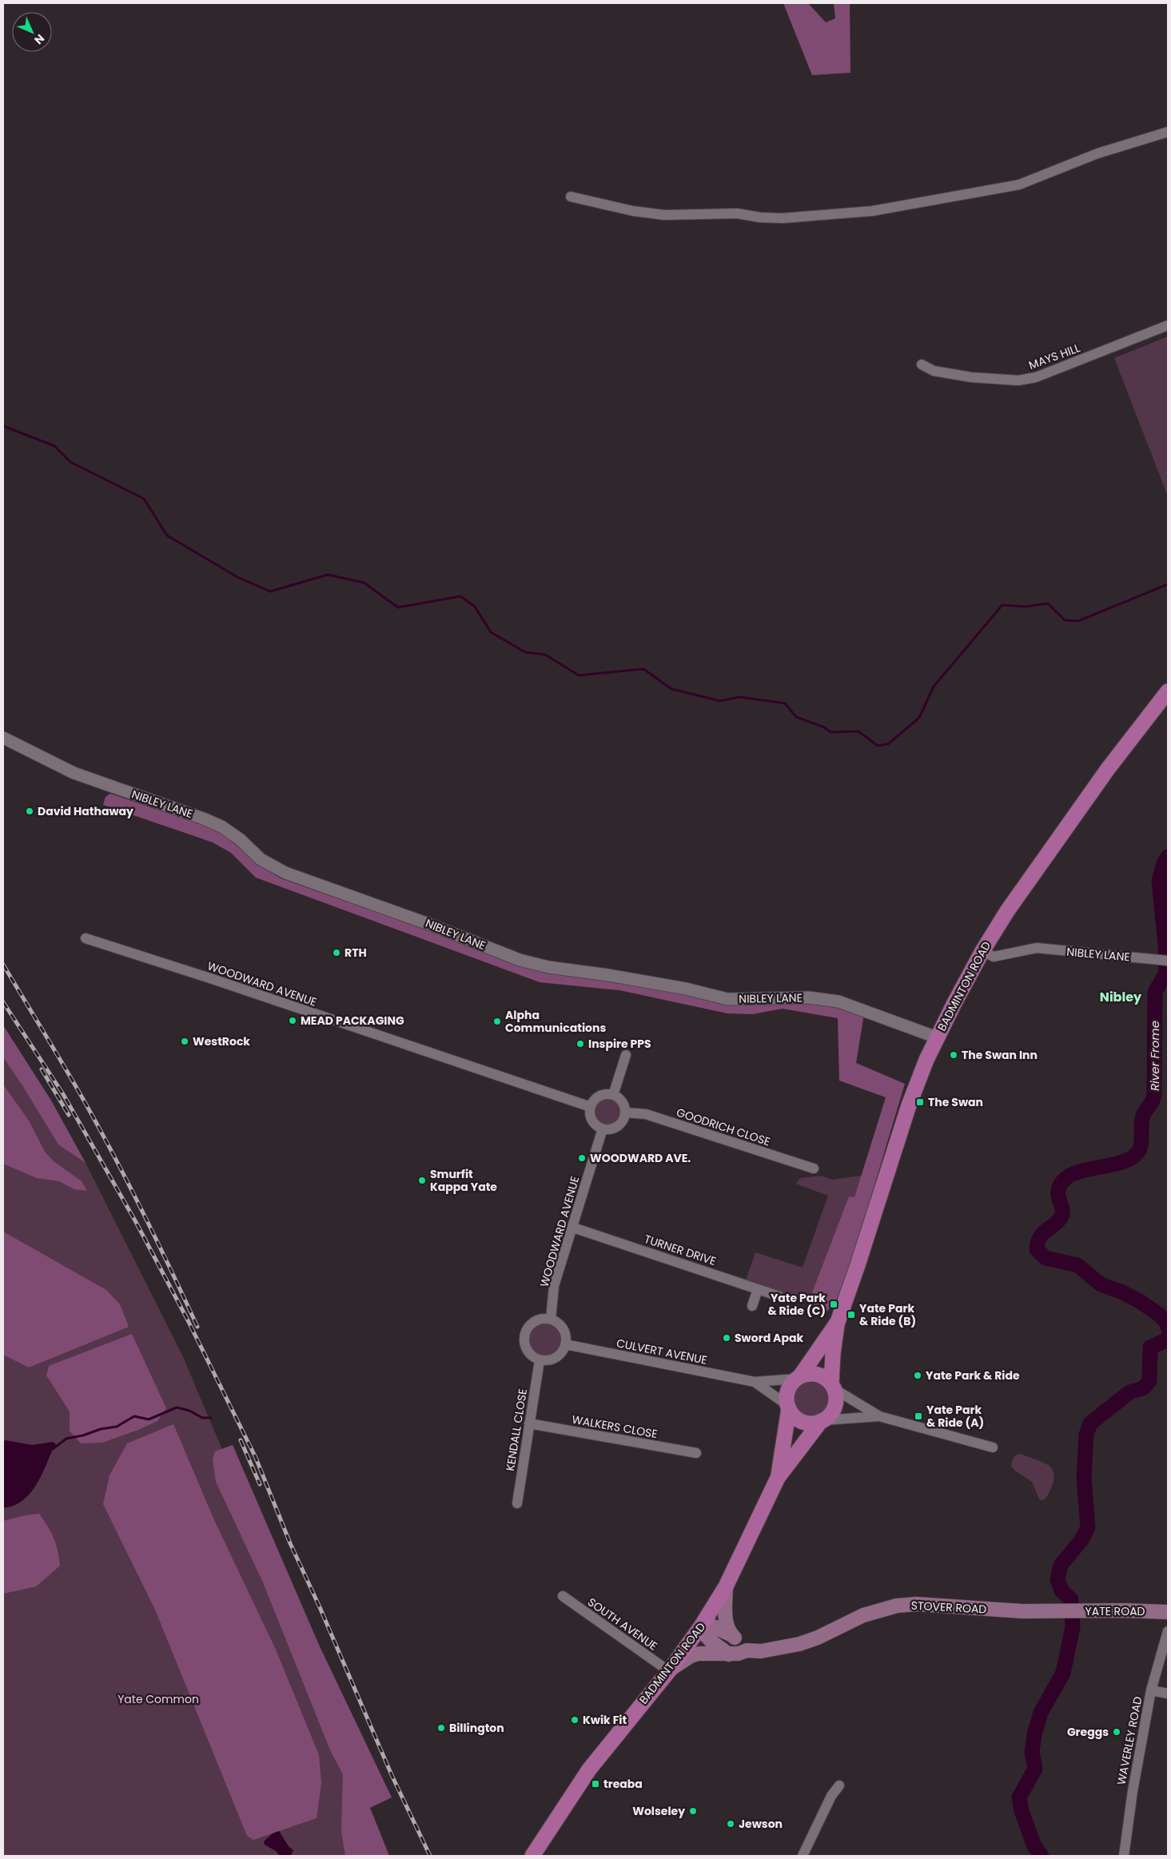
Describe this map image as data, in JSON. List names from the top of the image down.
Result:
{
  "streets": {
    "main road": ["BADMINTON ROAD", "STOVER ROAD", "YATE ROAD"],
    "street": [
      "MAYS HILL",
      "NIBLEY LANE",
      "WOODWARD AVENUE",
      "GOODRICH CLOSE",
      "TURNER DRIVE",
      "CULVERT AVENUE",
      "WALKERS CLOSE",
      "KENDALL CLOSE",
      "SOUTH AVENUE",
      "WAVERLEY ROAD"
    ]
  },
  "crossings": [
    ["NIBLEY LANE", "BADMINTON ROAD"],
    ["WOODWARD AVENUE", "GOODRICH CLOSE"],
    ["WOODWARD AVENUE", "TURNER DRIVE"],
    ["WOODWARD AVENUE", "CULVERT AVENUE"],
    ["WOODWARD AVENUE", "KENDALL CLOSE"],
    ["BADMINTON ROAD", "CULVERT AVENUE"],
    ["BADMINTON ROAD", "STOVER ROAD"],
    ["BADMINTON ROAD", "SOUTH AVENUE"],
    ["CULVERT AVENUE", "KENDALL CLOSE"],
    ["WALKERS CLOSE", "KENDALL CLOSE"],
    ["STOVER ROAD", "YATE ROAD"],
    ["STOVER ROAD", "SOUTH AVENUE"]
  ],
  "districts": ["Nibley"],
  "water": ["River Frome"],
  "parks": ["Yate Common"],
  "places": {
    "other": [
      "David Hathaway",
      "RTH",
      "MEAD PACKAGING",
      "Alpha Communications",
      "WestRock",
      "Inspire PPS",
      "The Swan Inn",
      "WOODWARD AVE.",
      "Smurfit Kappa Yate",
      "Sword Apak",
      "Yate Park & Ride",
      "Kwik Fit",
      "Billington",
      "Greggs",
      "Wolseley",
      "Jewson"
    ],
    "transit": [
      "The Swan",
      "Yate Park & Ride (C)",
      "Yate Park & Ride (B)",
      "Yate Park & Ride (A)",
      "treaba"
    ]
  },
  "north": "bottom right"
}
